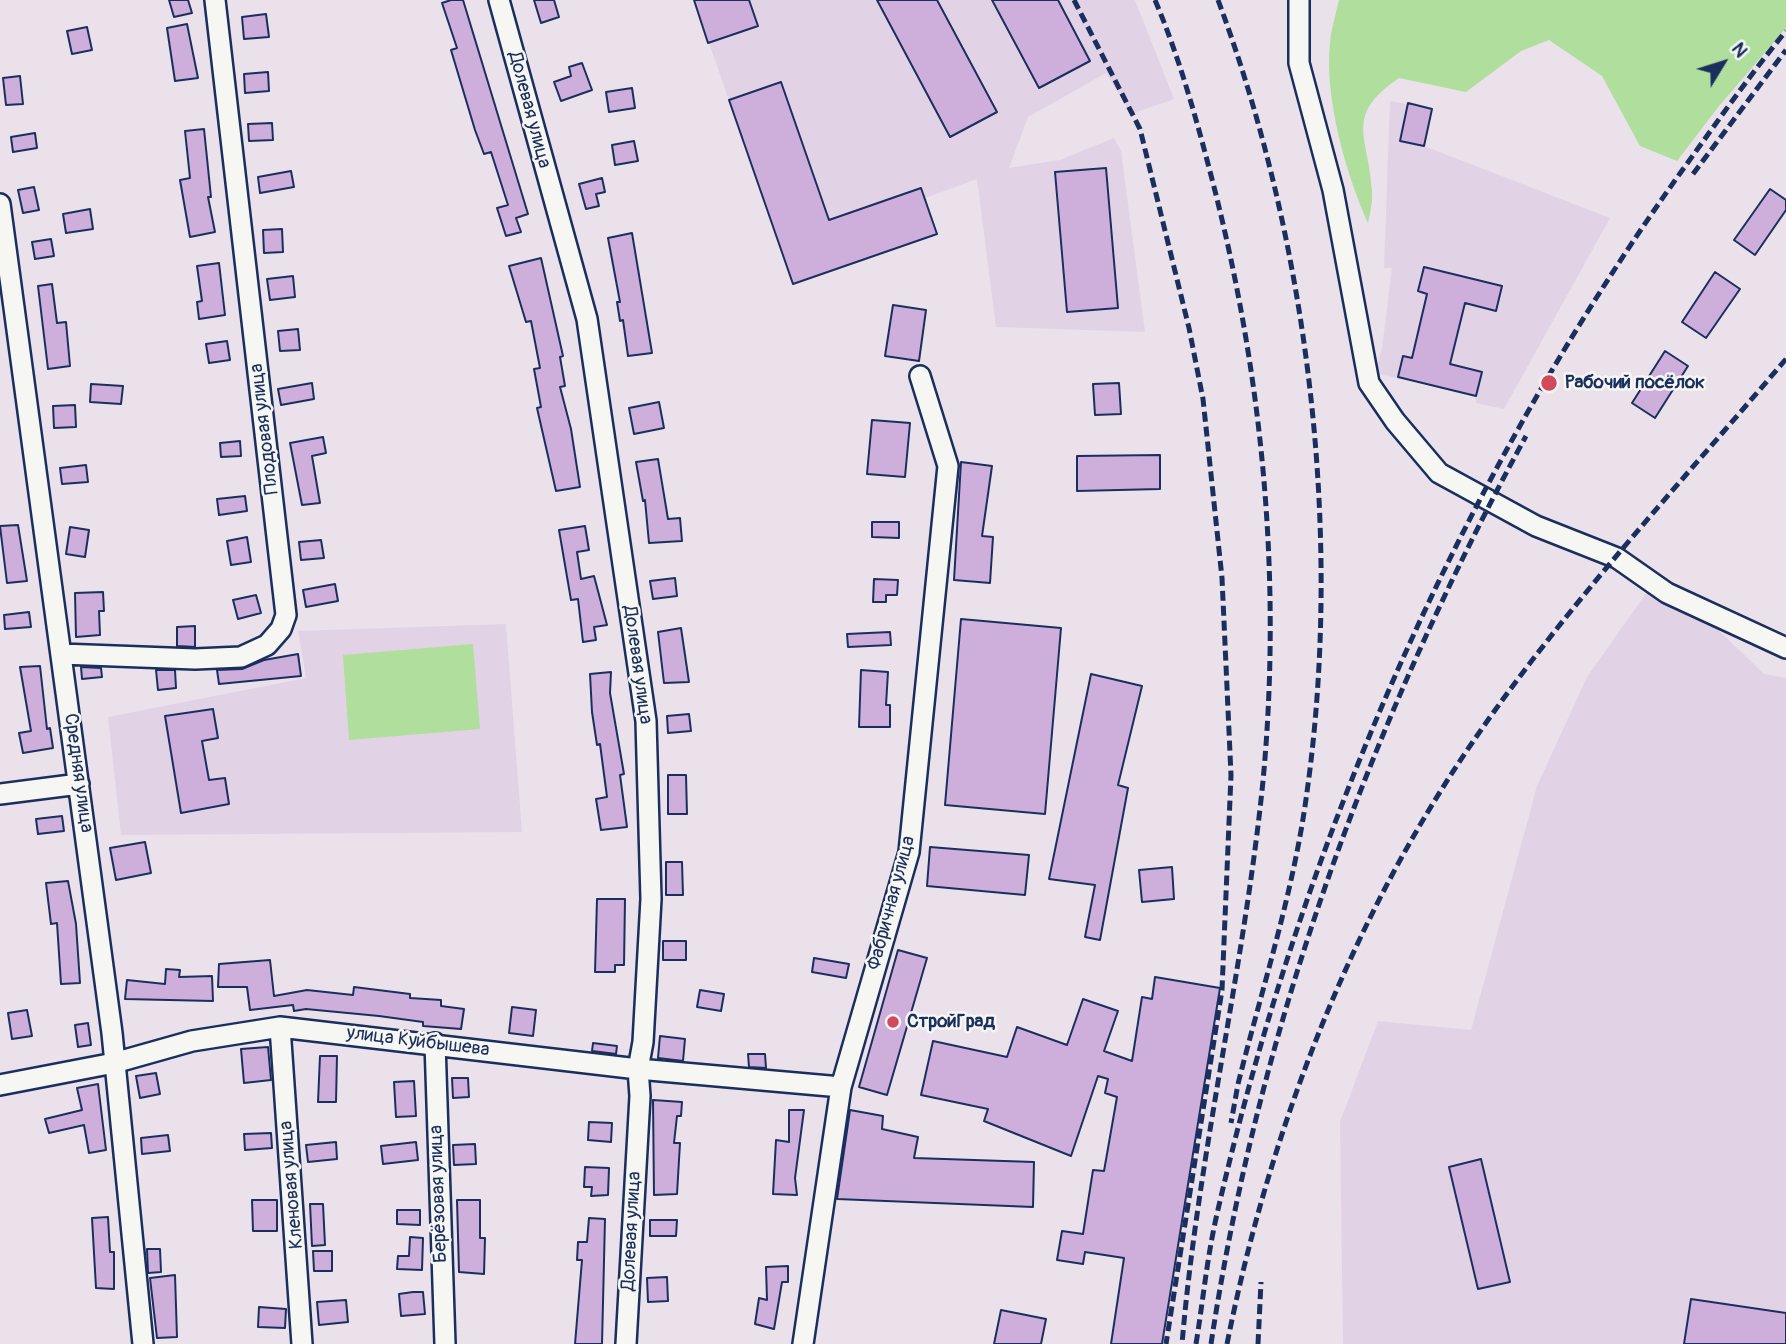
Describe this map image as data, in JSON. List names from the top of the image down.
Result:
{
  "streets": {
    "street": [
      "Долевая улица",
      "Плодовая улица",
      "Средняя улица",
      "Фабричная улица",
      "улица Куйбышева",
      "Кленовая улица",
      "Берёзовая улица"
    ]
  },
  "crossings": [
    ["Долевая улица", "улица Куйбышева"],
    ["Плодовая улица", "Средняя улица"],
    ["Средняя улица", "улица Куйбышева"],
    ["Фабричная улица", "улица Куйбышева"],
    ["улица Куйбышева", "Кленовая улица"],
    ["улица Куйбышева", "Берёзовая улица"]
  ],
  "places": ["Рабочий посёлок", "СтройГрад"],
  "north": "top right"
}
